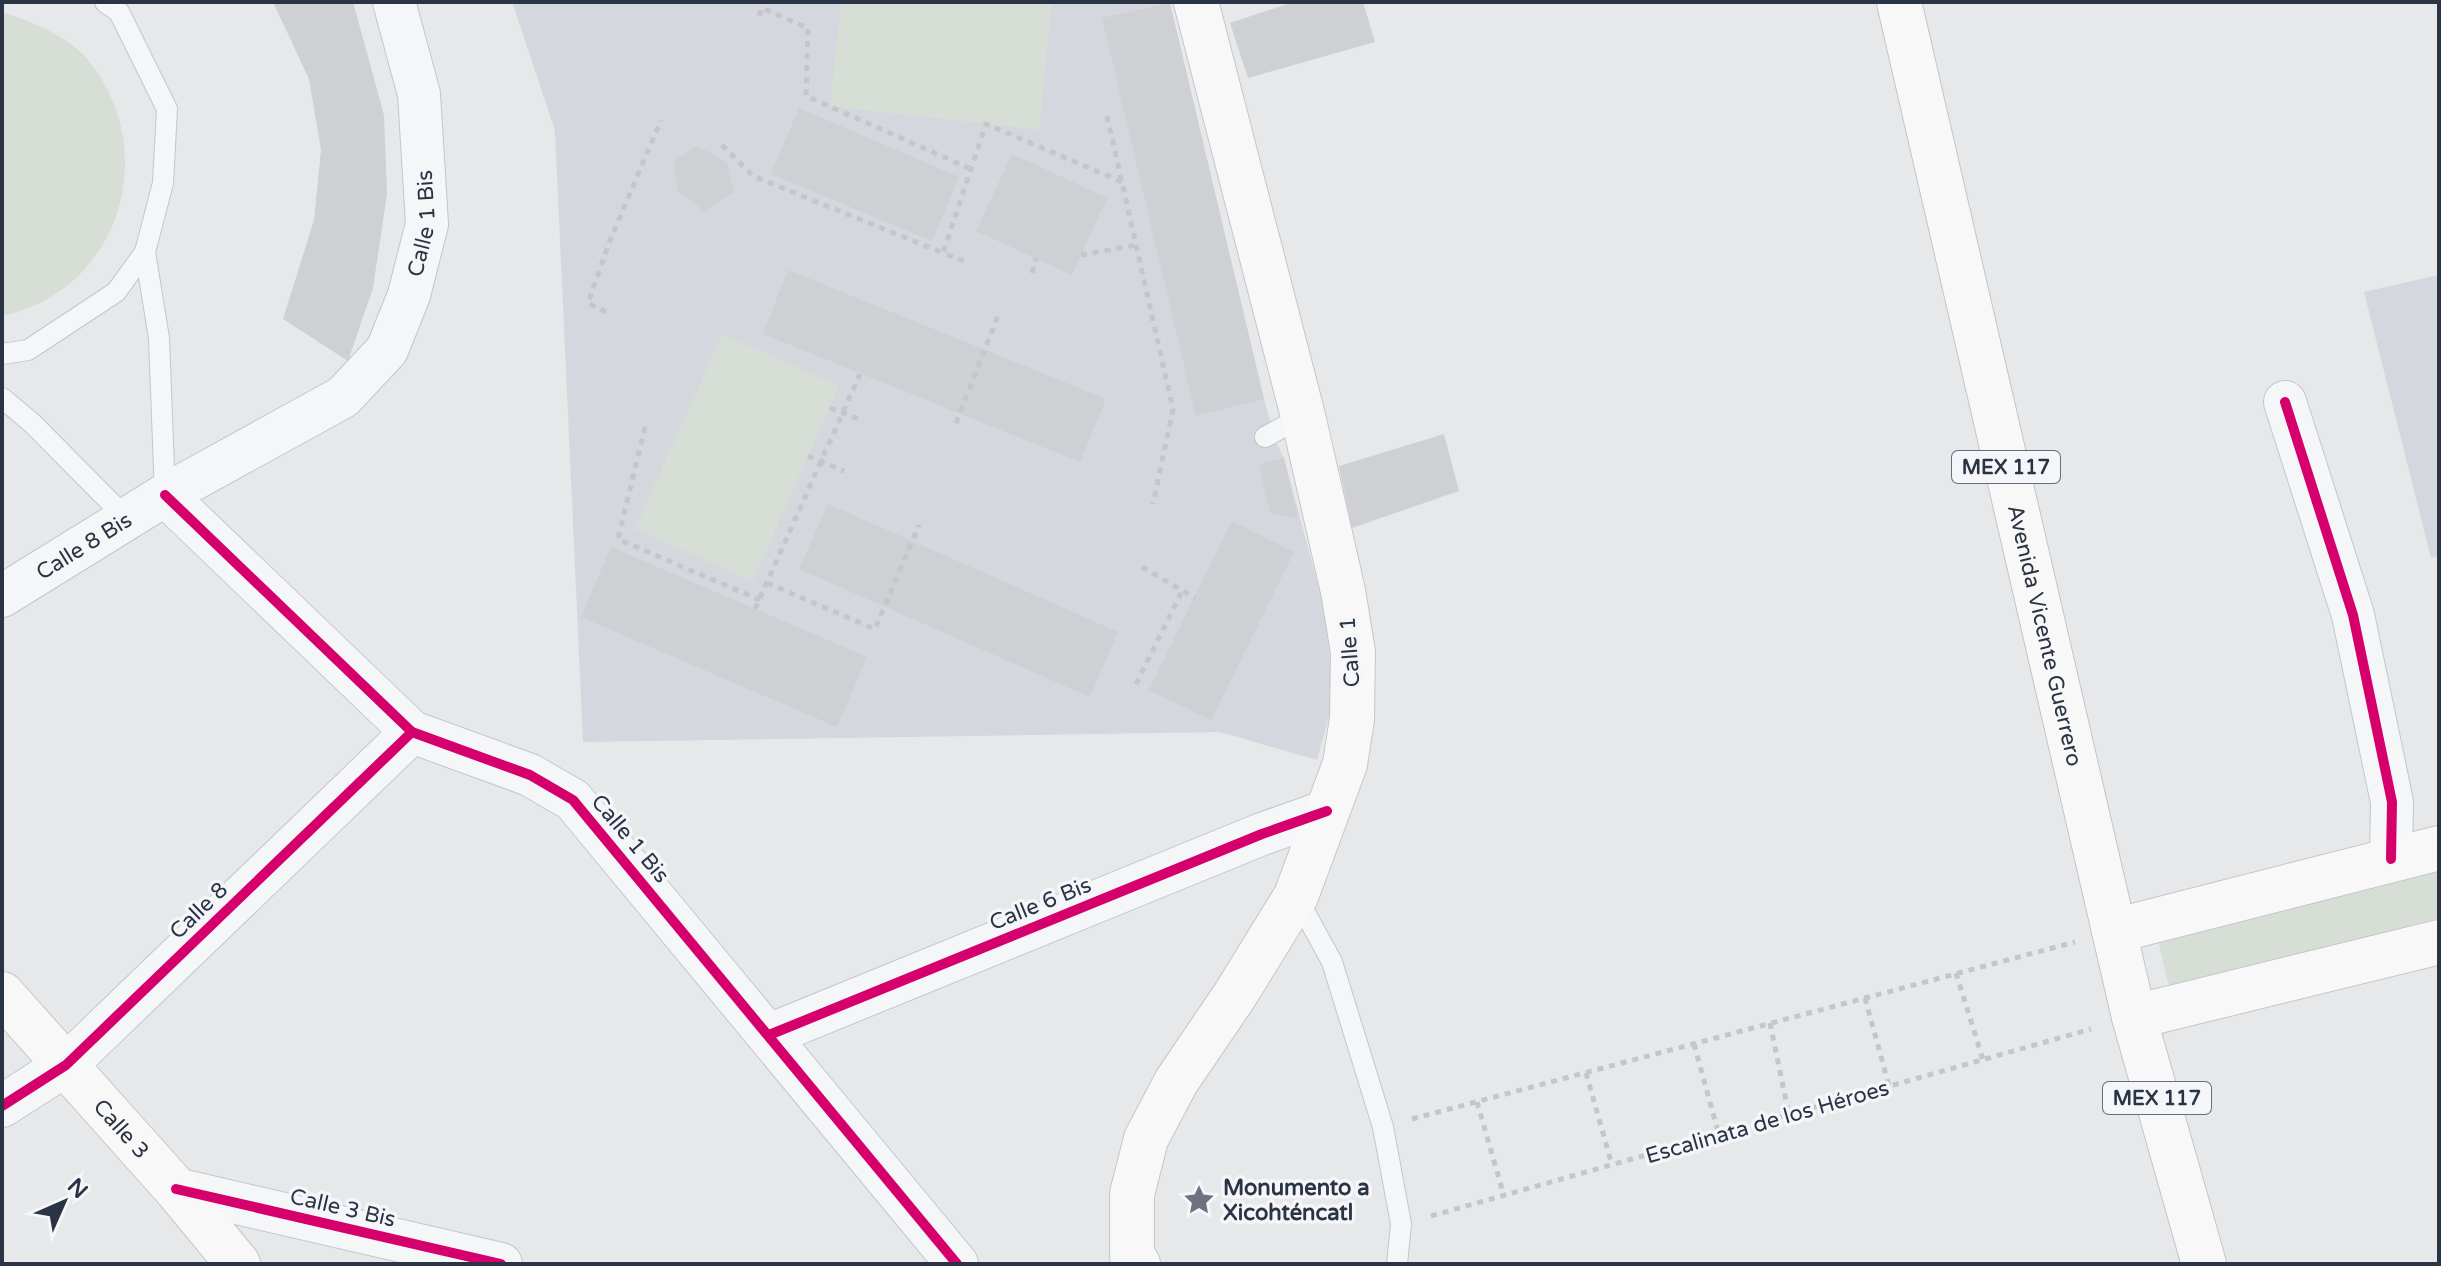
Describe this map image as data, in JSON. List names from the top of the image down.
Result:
{
  "streets": {
    "main road": [
      "MEX 117",
      "Avenida Vicente Guerrero",
      "Calle 1",
      "Calle 3"
    ],
    "street": [
      "Calle 1 Bis",
      "Calle 8 Bis",
      "Calle 6 Bis",
      "Calle 8",
      "Calle 3 Bis"
    ],
    "path": ["Escalinata de los Héroes"]
  },
  "crossings": [
    ["Calle 1 Bis", "Calle 8 Bis"],
    ["Calle 1 Bis", "Calle 6 Bis"],
    ["Calle 1 Bis", "Calle 8"],
    ["Avenida Vicente Guerrero", "Escalinata de los Héroes"],
    ["Calle 1", "Calle 6 Bis"],
    ["Calle 8", "Calle 3"],
    ["Calle 3", "Calle 3 Bis"]
  ],
  "places": {
    "place": ["Monumento a Xicohténcatl"]
  },
  "north": "top right"
}
